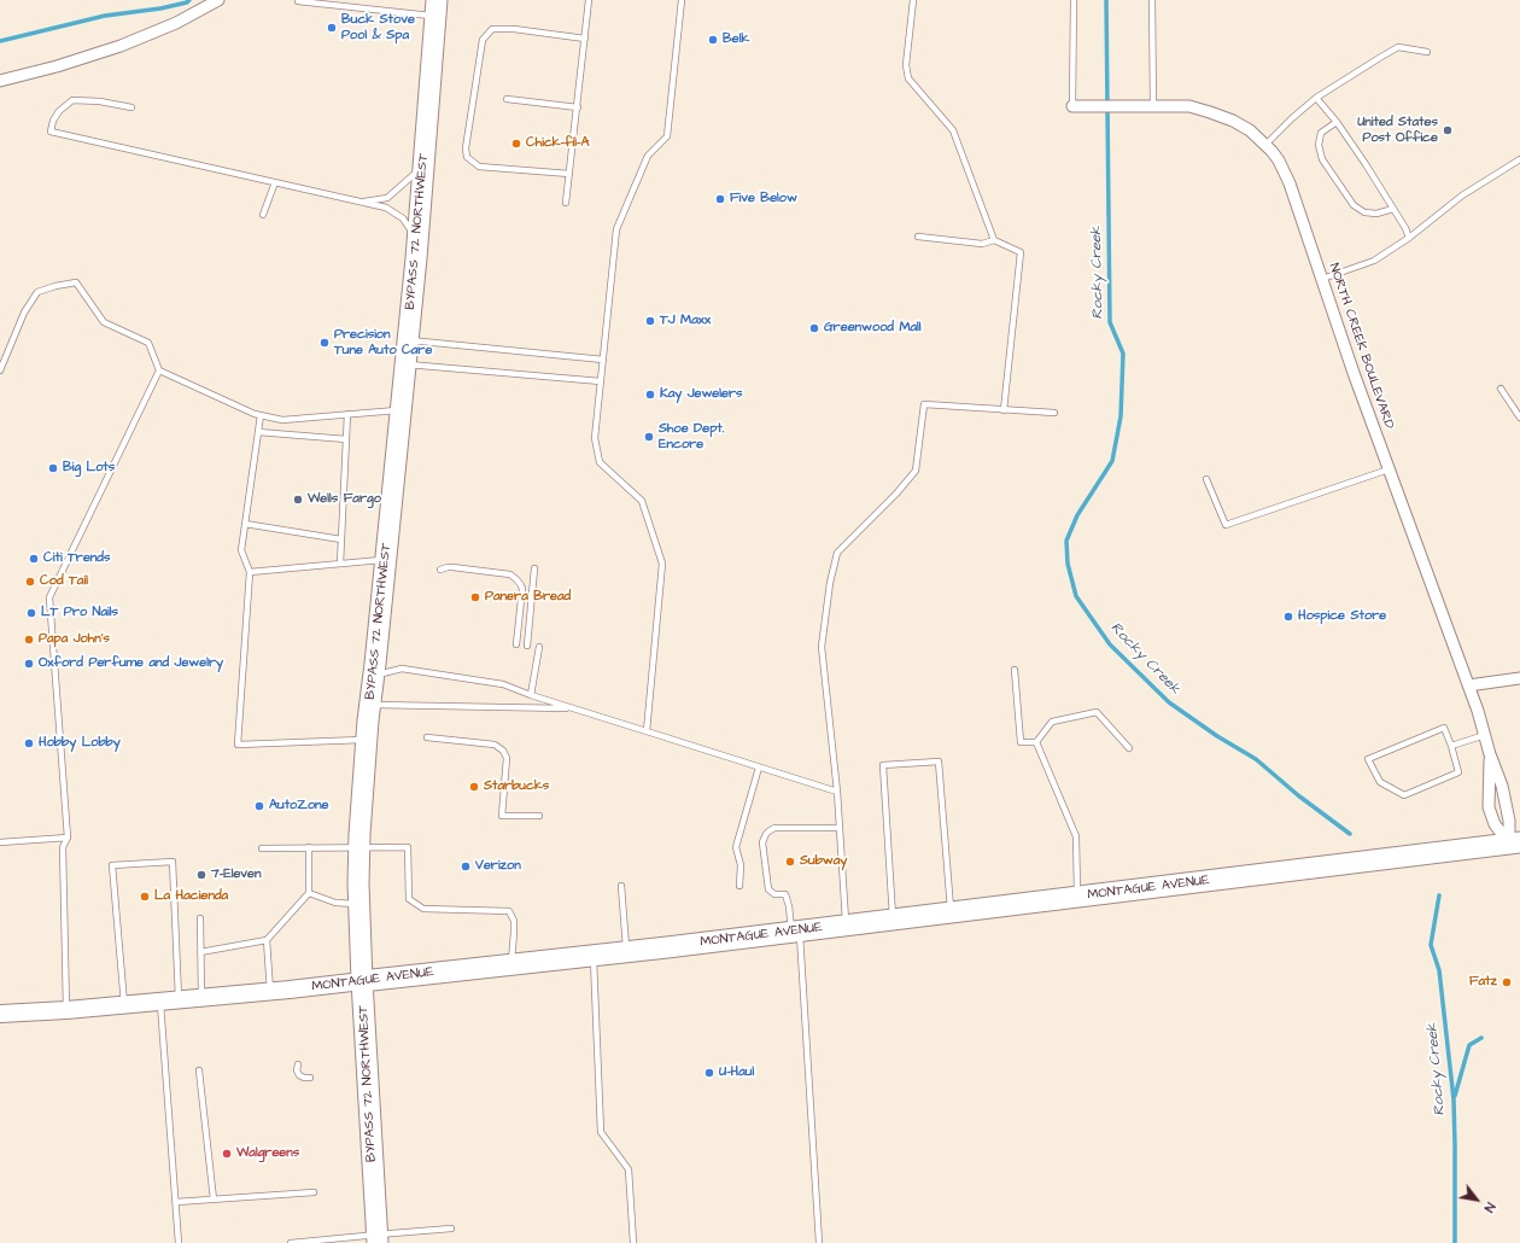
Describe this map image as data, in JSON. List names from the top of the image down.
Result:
{
  "streets": {
    "highway": ["BYPASS 72 NORTHWEST", "MONTAGUE AVENUE"],
    "street": ["NORTH CREEK BOULEVARD"]
  },
  "crossings": [
    ["BYPASS 72 NORTHWEST", "MONTAGUE AVENUE"],
    ["NORTH CREEK BOULEVARD", "MONTAGUE AVENUE"]
  ],
  "water": ["Rocky Creek"],
  "places": [
    "Buck Stove Pool & Spa",
    "Belk",
    "United States Post Office",
    "Chick-fil-A",
    "Five Below",
    "TJ Maxx",
    "Greenwood Mall",
    "Precision Tune Auto Care",
    "Kay Jewelers",
    "Shoe Dept. Encore",
    "Big Lots",
    "Wells Fargo",
    "Citi Trends",
    "Cod Tail",
    "Panera Bread",
    "LT Pro Nails",
    "Hospice Store",
    "Papa John's",
    "Oxford Perfume and Jewelry",
    "Hobby Lobby",
    "Starbucks",
    "AutoZone",
    "Subway",
    "Verizon",
    "7-Eleven",
    "La Hacienda",
    "Fatz",
    "U-Haul",
    "Walgreens"
  ],
  "north": "bottom right"
}
